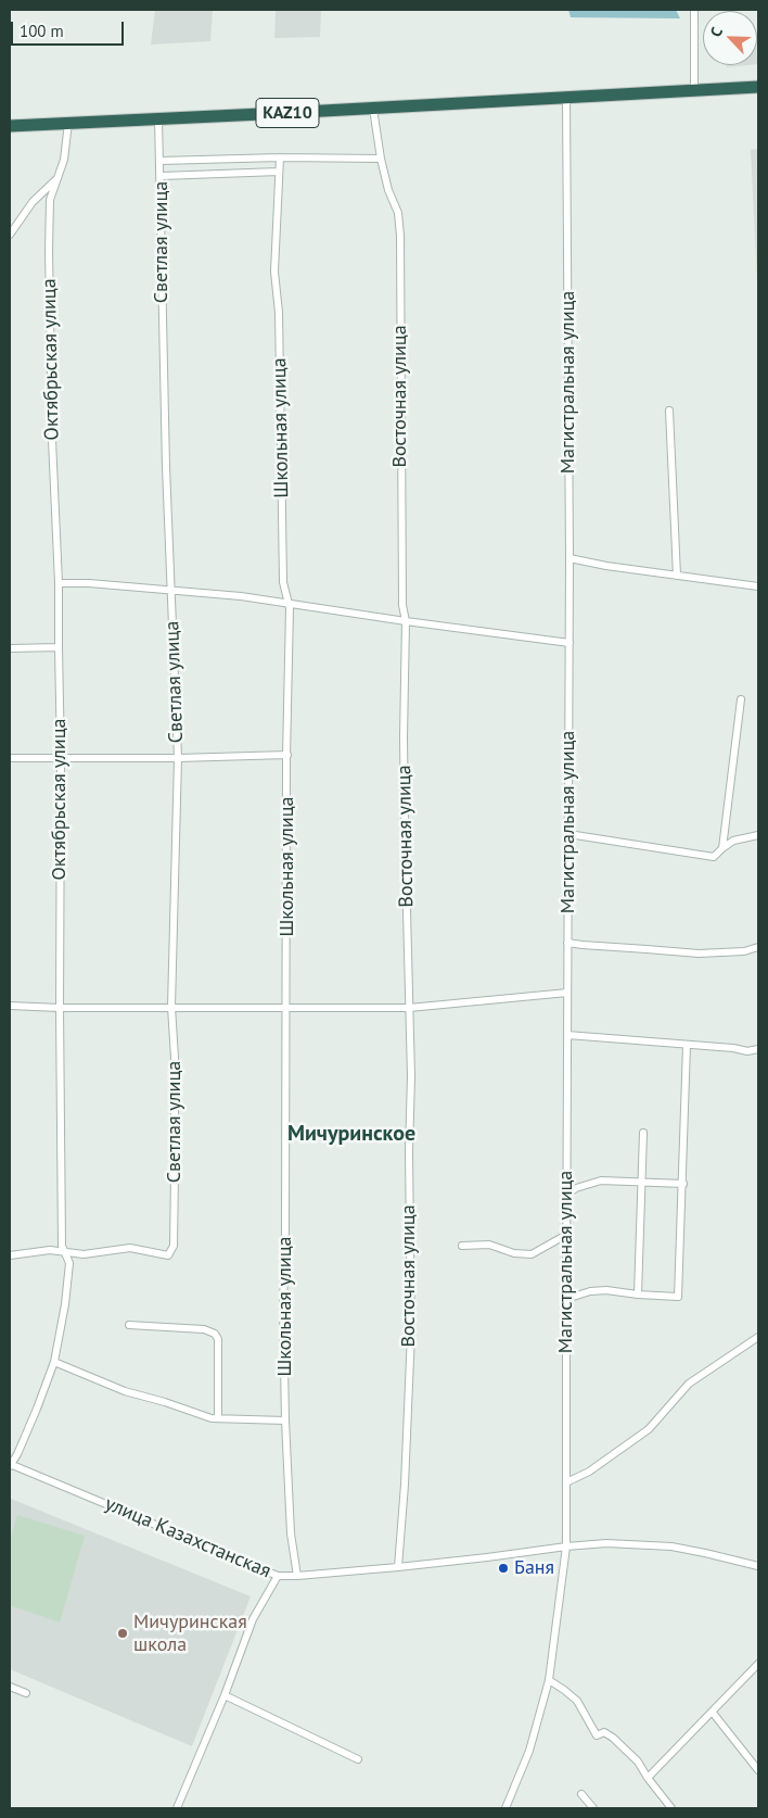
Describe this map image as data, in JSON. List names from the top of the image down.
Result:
{
  "streets": {
    "highway": ["KAZ10"],
    "street": [
      "Светлая улица",
      "Октябрьская улица",
      "Магистральная улица",
      "Восточная улица",
      "Школьная улица",
      "улица Казахстанская"
    ]
  },
  "crossings": [
    ["KAZ10", "Светлая улица"],
    ["KAZ10", "Октябрьская улица"],
    ["KAZ10", "Магистральная улица"],
    ["KAZ10", "Восточная улица"],
    ["Светлая улица", "Октябрьская улица"],
    ["Октябрьская улица", "улица Казахстанская"],
    ["Магистральная улица", "улица Казахстанская"],
    ["Восточная улица", "улица Казахстанская"],
    ["Школьная улица", "улица Казахстанская"]
  ],
  "districts": ["Мичуринское"],
  "places": ["Баня", "Мичуринская школа"],
  "scale_bar": "100 m",
  "north": "top left"
}
